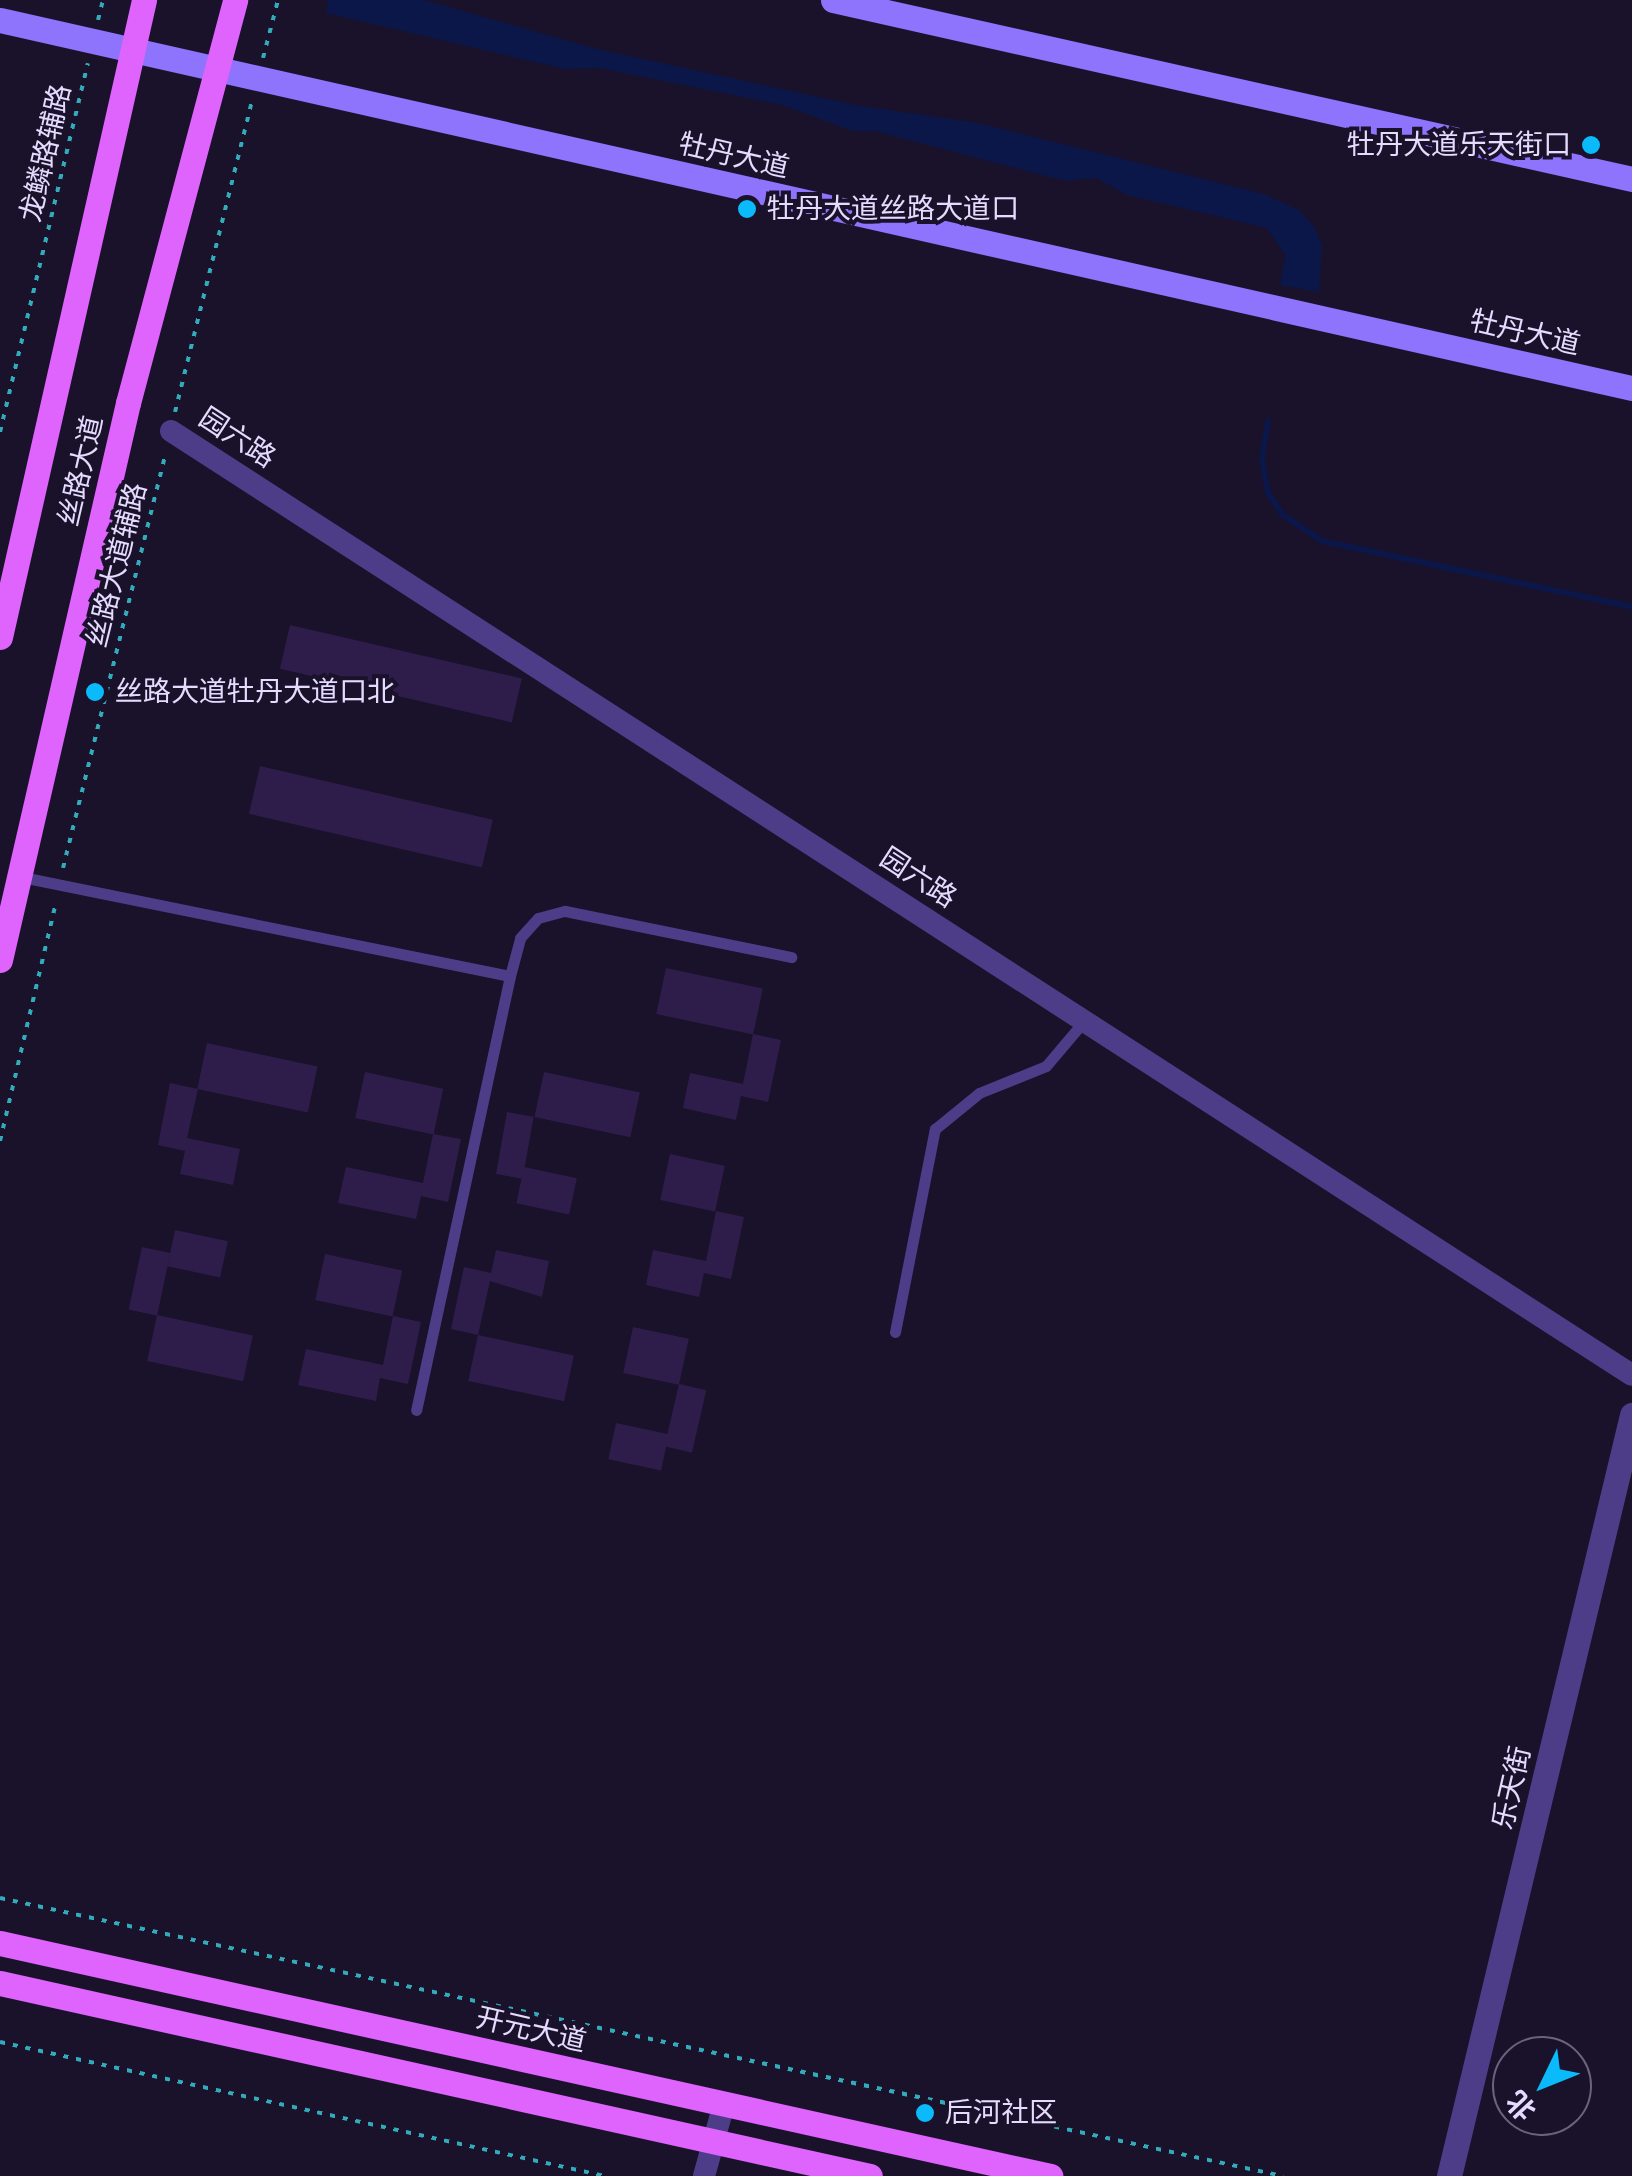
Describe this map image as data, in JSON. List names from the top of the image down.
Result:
{
  "streets": {
    "main road": ["牡丹大道", "丝路大道", "开元大道"],
    "street": ["园六路", "乐天街"],
    "path": ["龙鳞路辅路", "丝路大道辅路"]
  },
  "crossings": [
    ["龙鳞路辅路", "牡丹大道"],
    ["牡丹大道", "丝路大道"],
    ["牡丹大道", "丝路大道辅路"],
    ["园六路", "丝路大道辅路"]
  ],
  "places": [
    "牡丹大道乐天街口",
    "牡丹大道丝路大道口",
    "丝路大道牡丹大道口北",
    "后河社区"
  ],
  "north": "bottom left"
}
